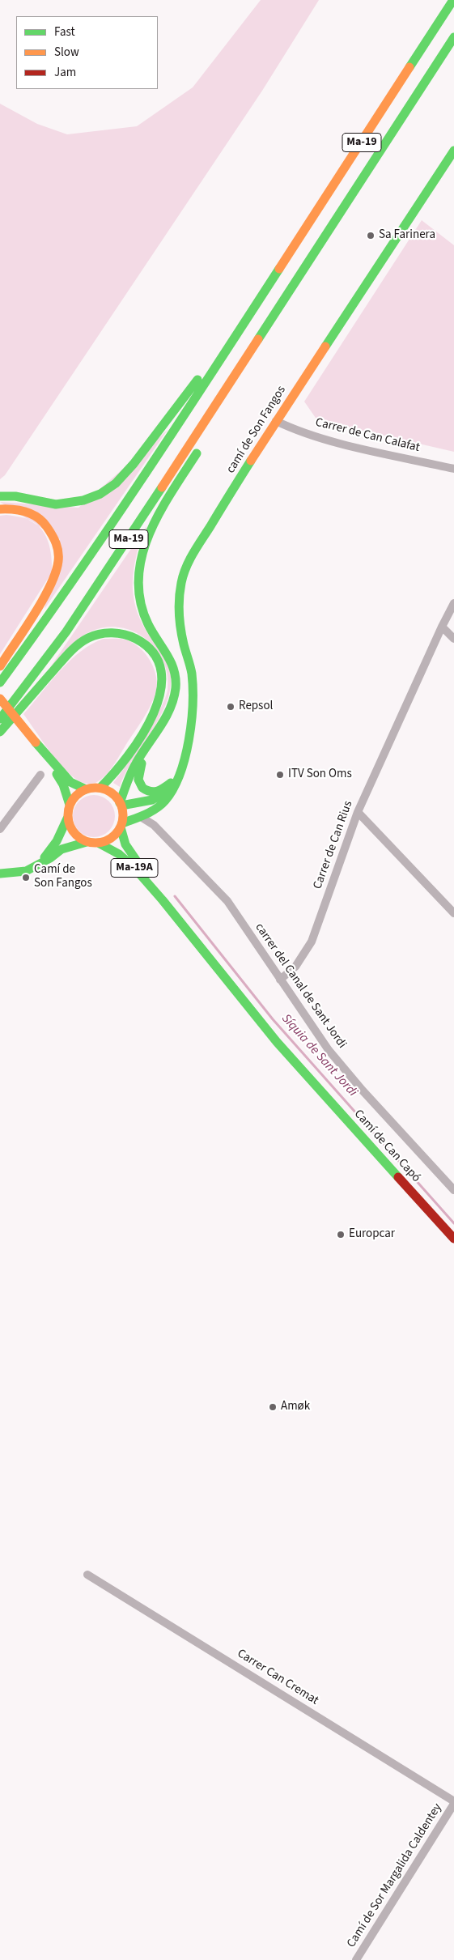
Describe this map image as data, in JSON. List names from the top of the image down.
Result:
{
  "streets": {
    "main road": [
      "Ma-19",
      "camí de Son Fangos",
      "Ma-19A",
      "Camí de Can Capó"
    ],
    "street": [
      "Carrer de Can Calafat",
      "Carrer de Can Rius",
      "carrer del Canal de Sant Jordi",
      "Carrer Can Cremat",
      "Camí de Sor Margalida Caldentey"
    ]
  },
  "crossings": [
    ["camí de Son Fangos", "Carrer de Can Calafat"],
    ["Carrer de Can Rius", "carrer del Canal de Sant Jordi"],
    ["Carrer Can Cremat", "Camí de Sor Margalida Caldentey"]
  ],
  "water": ["Síquia de Sant Jordi"],
  "places": [
    "Sa Farinera",
    "Repsol",
    "ITV Son Oms",
    "Camí de Son Fangos",
    "Europcar",
    "Amøk"
  ],
  "legend": ["Fast", "Slow", "Jam"]
}
